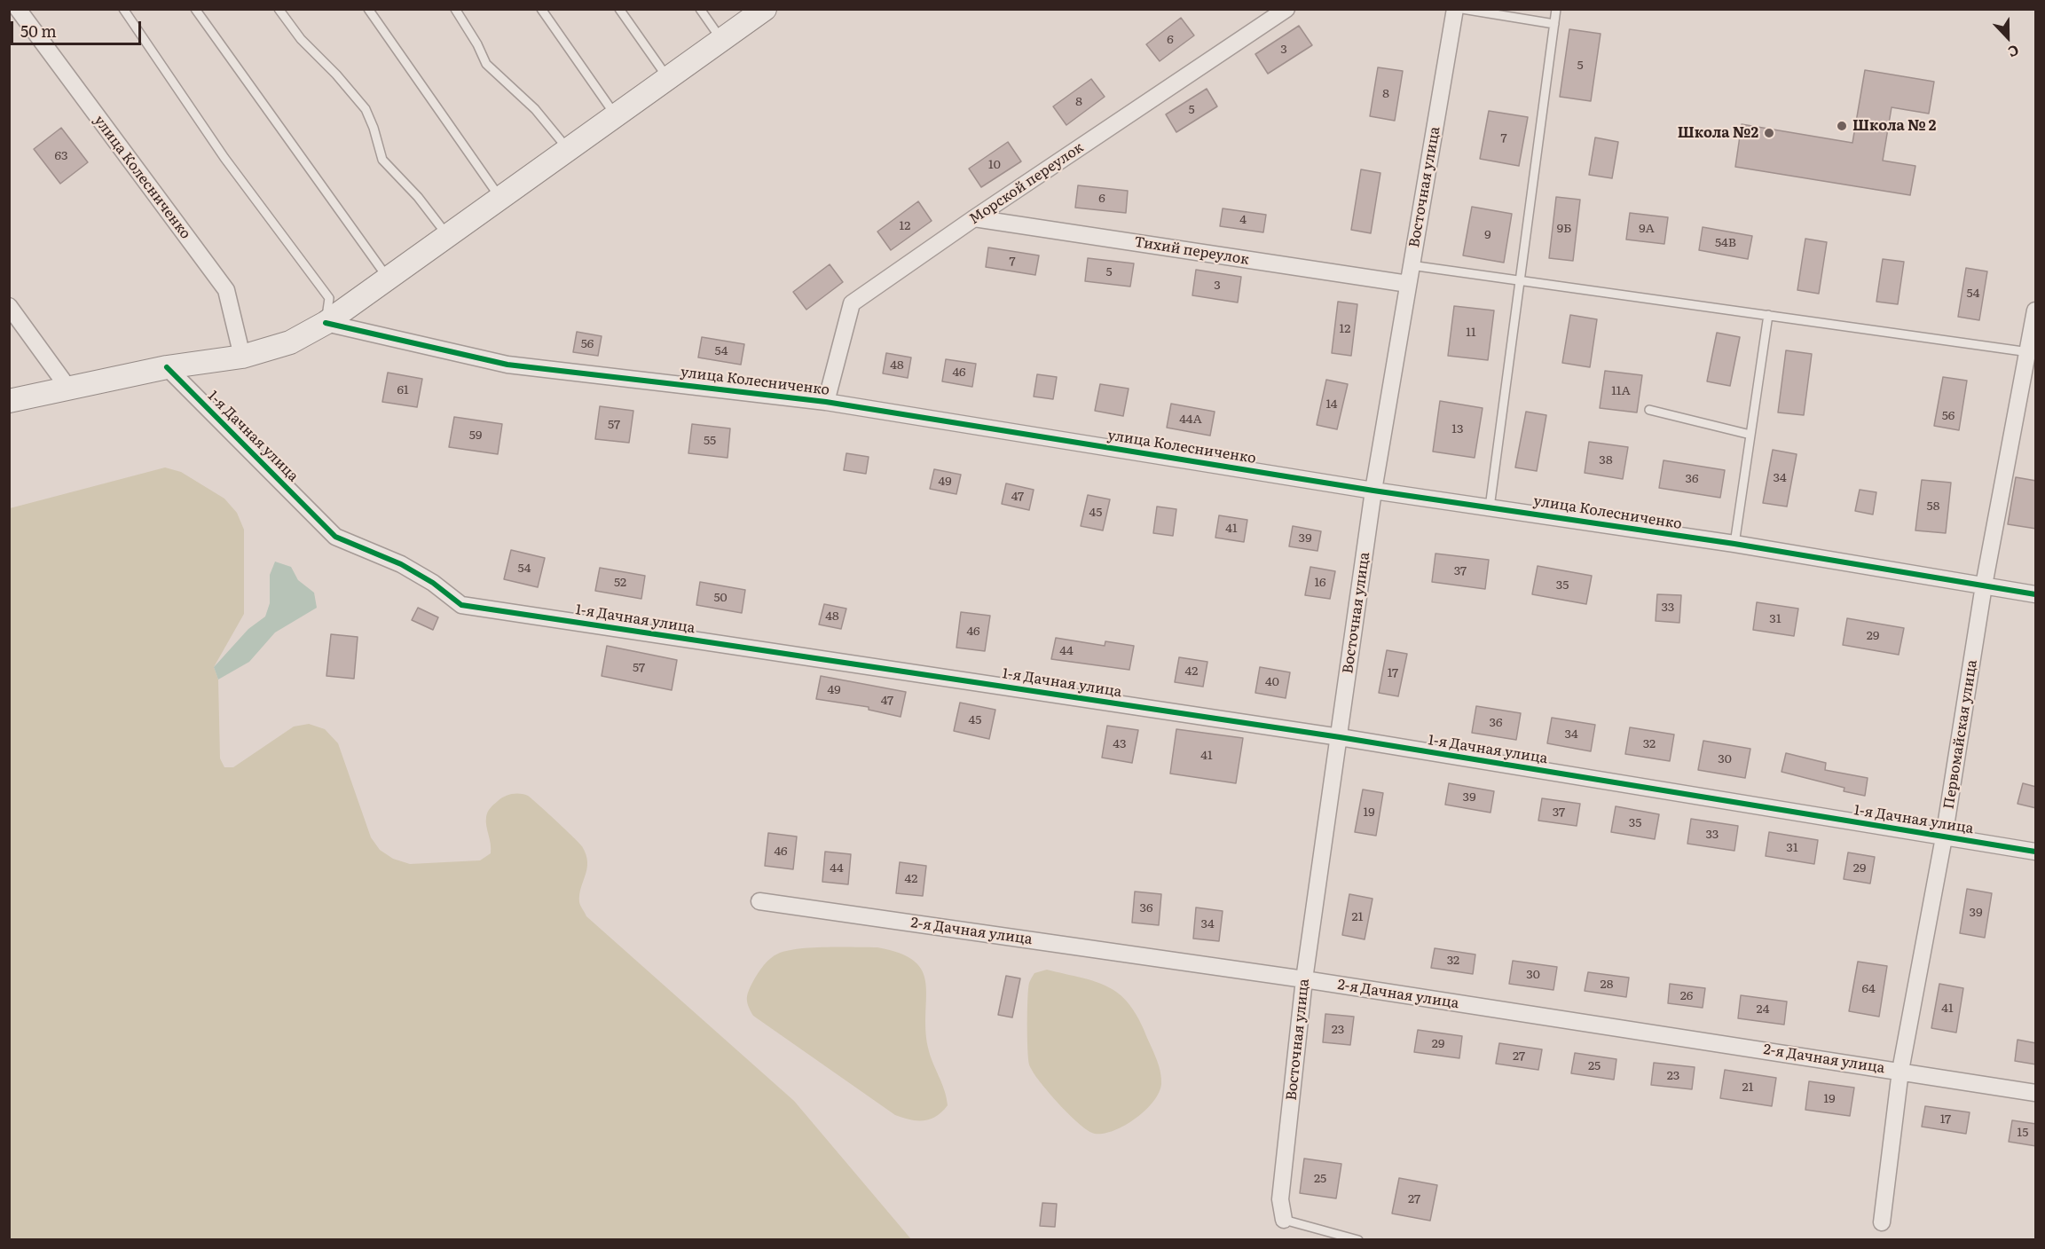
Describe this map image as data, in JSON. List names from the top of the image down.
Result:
{
  "streets": {
    "street": [
      "улица Колесниченко",
      "Морской переулок",
      "Восточная улица",
      "Тихий переулок",
      "1-я Дачная улица",
      "Первомайская улица",
      "2-я Дачная улица"
    ]
  },
  "crossings": [
    ["улица Колесниченко", "Морской переулок"],
    ["улица Колесниченко", "Восточная улица"],
    ["улица Колесниченко", "Первомайская улица"],
    ["Морской переулок", "Тихий переулок"],
    ["Восточная улица", "Тихий переулок"],
    ["Восточная улица", "1-я Дачная улица"],
    ["Восточная улица", "2-я Дачная улица"],
    ["1-я Дачная улица", "Первомайская улица"],
    ["Первомайская улица", "2-я Дачная улица"]
  ],
  "places": ["Школа № 2", "Школа №2"],
  "house_numbers": [
    "6",
    "3",
    "5",
    "8",
    "8",
    "5",
    "7",
    "63",
    "10",
    "6",
    "4",
    "12",
    "9Б",
    "9А",
    "9",
    "54В",
    "7",
    "5",
    "3",
    "54",
    "12",
    "11",
    "56",
    "54",
    "48",
    "46",
    "61",
    "11А",
    "14",
    "56",
    "44А",
    "57",
    "13",
    "59",
    "55",
    "38",
    "34",
    "36",
    "49",
    "47",
    "58",
    "45",
    "41",
    "39",
    "54",
    "37",
    "52",
    "16",
    "35",
    "50",
    "33",
    "48",
    "31",
    "46",
    "29",
    "44",
    "57",
    "42",
    "17",
    "40",
    "49",
    "47",
    "45",
    "36",
    "34",
    "43",
    "32",
    "41",
    "30",
    "39",
    "19",
    "37",
    "35",
    "33",
    "31",
    "46",
    "44",
    "29",
    "42",
    "36",
    "39",
    "21",
    "34",
    "32",
    "30",
    "28",
    "64",
    "26",
    "41",
    "24",
    "23",
    "29",
    "27",
    "25",
    "23",
    "21",
    "19",
    "17",
    "15",
    "25",
    "27"
  ],
  "scale_bar": "50 m",
  "north": "bottom"
}
